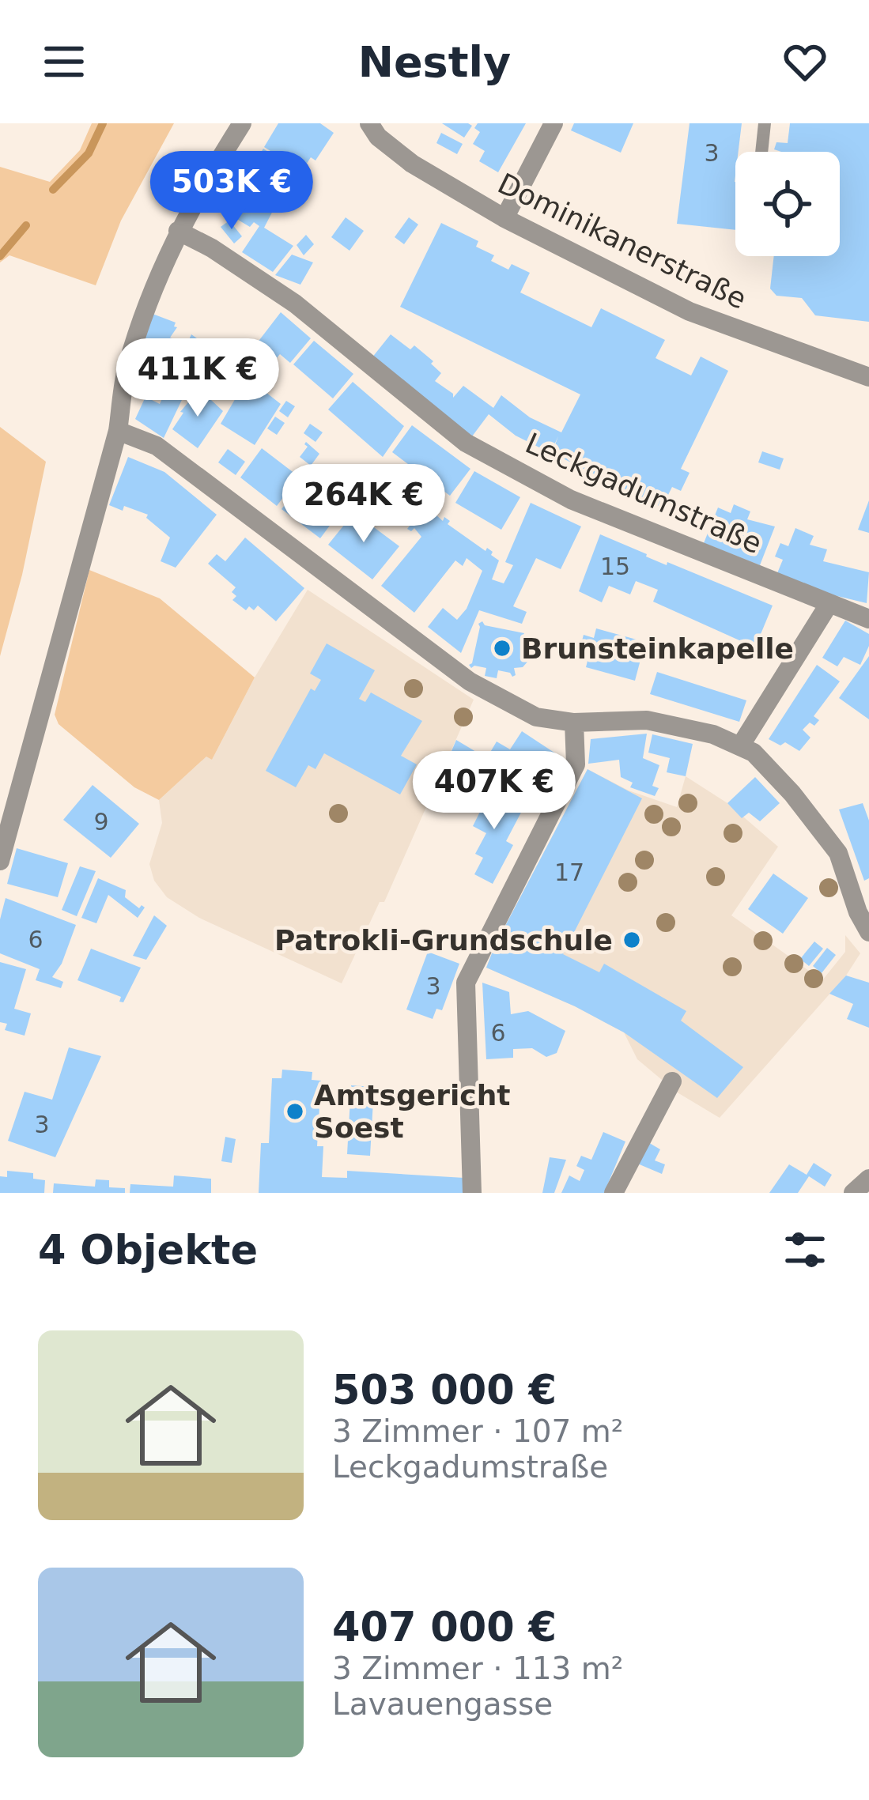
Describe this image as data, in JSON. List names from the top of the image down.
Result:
{
  "streets": {
    "street": ["Dominikanerstraße", "Leckgadumstraße"]
  },
  "places": ["Brunsteinkapelle", "Patrokli-Grundschule", "Amtsgericht Soest"],
  "house_numbers": [
    "3",
    "15",
    "9",
    "17",
    "6",
    "3",
    "6",
    "3"
  ],
  "page": {
    "header": "Nestly",
    "price": [
      "503K €",
      "411K €",
      "264K €",
      "407K €"
    ],
    "heading": "4 Objekte",
    "list": [
      {
        "name": "503 000 €",
        "note": "3 Zimmer · 107 m² · Leckgadumstraße"
      },
      {
        "name": "407 000 €",
        "note": "3 Zimmer · 113 m² · Lavauengasse"
      }
    ]
  }
}
